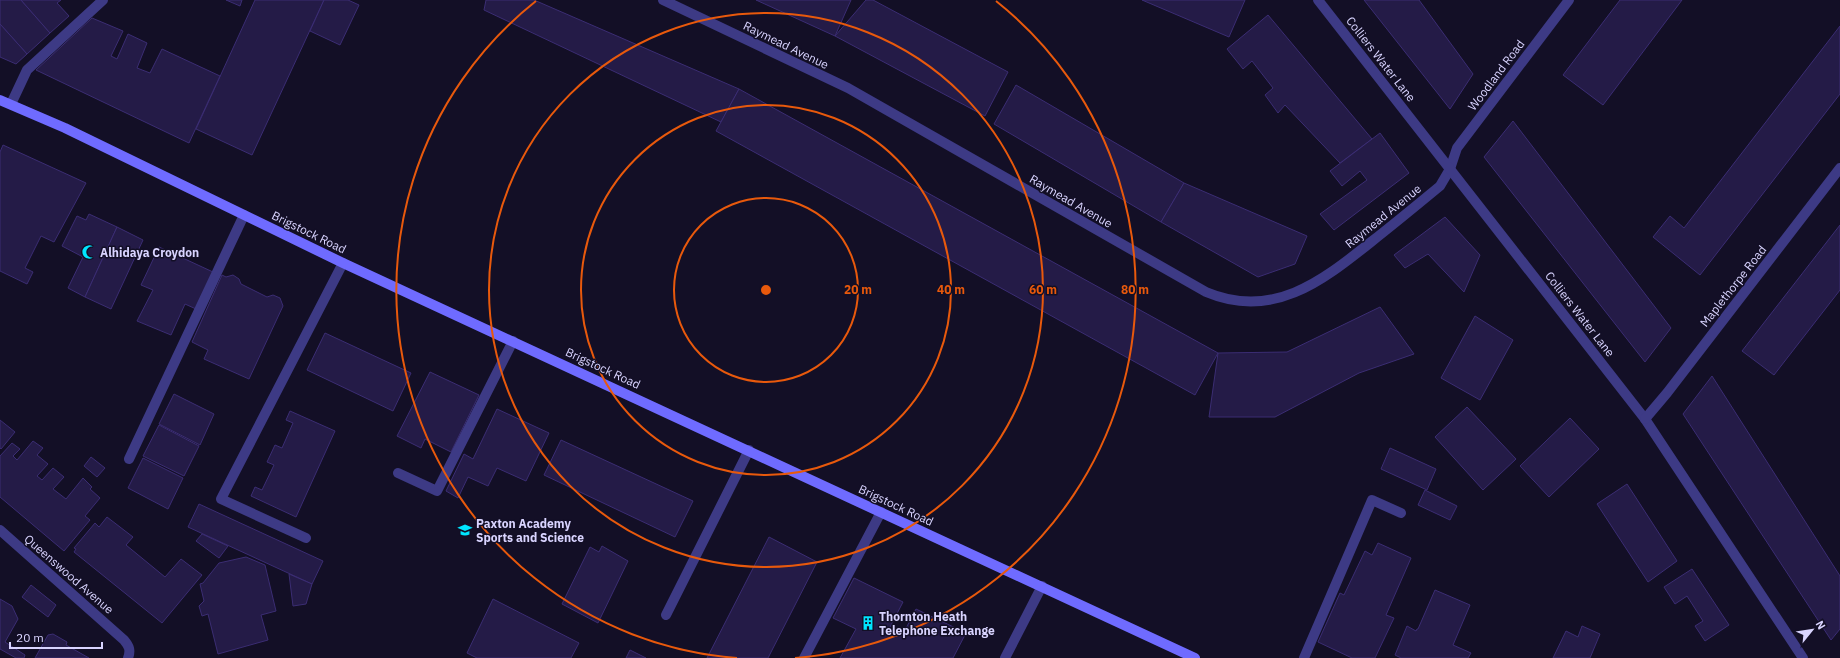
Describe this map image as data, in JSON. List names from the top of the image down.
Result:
{
  "streets": {
    "main road": ["Brigstock Road"],
    "street": [
      "Raymead Avenue",
      "Colliers Water Lane",
      "Woodland Road",
      "Maplethorpe Road",
      "Queenswood Avenue"
    ]
  },
  "crossings": [
    ["Raymead Avenue", "Colliers Water Lane"],
    ["Raymead Avenue", "Woodland Road"],
    ["Colliers Water Lane", "Woodland Road"],
    ["Colliers Water Lane", "Maplethorpe Road"]
  ],
  "places": {
    "mosque": ["Alhidaya Croydon"],
    "school or university": ["Paxton Academy Sports and Science"],
    "building": ["Thornton Heath Telephone Exchange"]
  },
  "scale_bar": "20 m",
  "north": "top right",
  "rings": [
    "20 m",
    "40 m",
    "60 m",
    "80 m"
  ]
}
